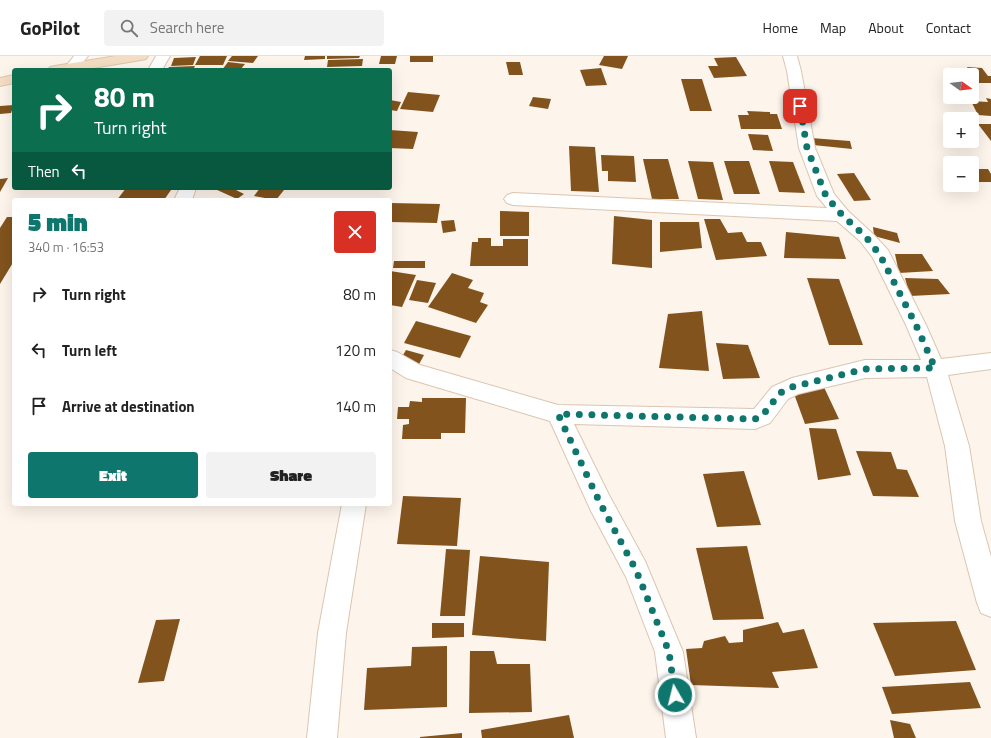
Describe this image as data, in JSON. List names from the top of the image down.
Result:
{
  "north": "right",
  "page": {
    "header": "GoPilot",
    "search": "Search here",
    "nav": [
      "Home",
      "Map",
      "About",
      "Contact"
    ],
    "map_buttons": ["+", "−"],
    "turn": ["80 m", "Turn right"],
    "then": "Then",
    "heading": ["5 min", "340 m · 16:53"],
    "list": [
      {
        "name": "Turn right",
        "value": "80 m"
      },
      {
        "name": "Turn left",
        "value": "120 m"
      },
      {
        "name": "Arrive at destination",
        "value": "140 m"
      }
    ],
    "buttons": ["Exit", "Share"]
  }
}
